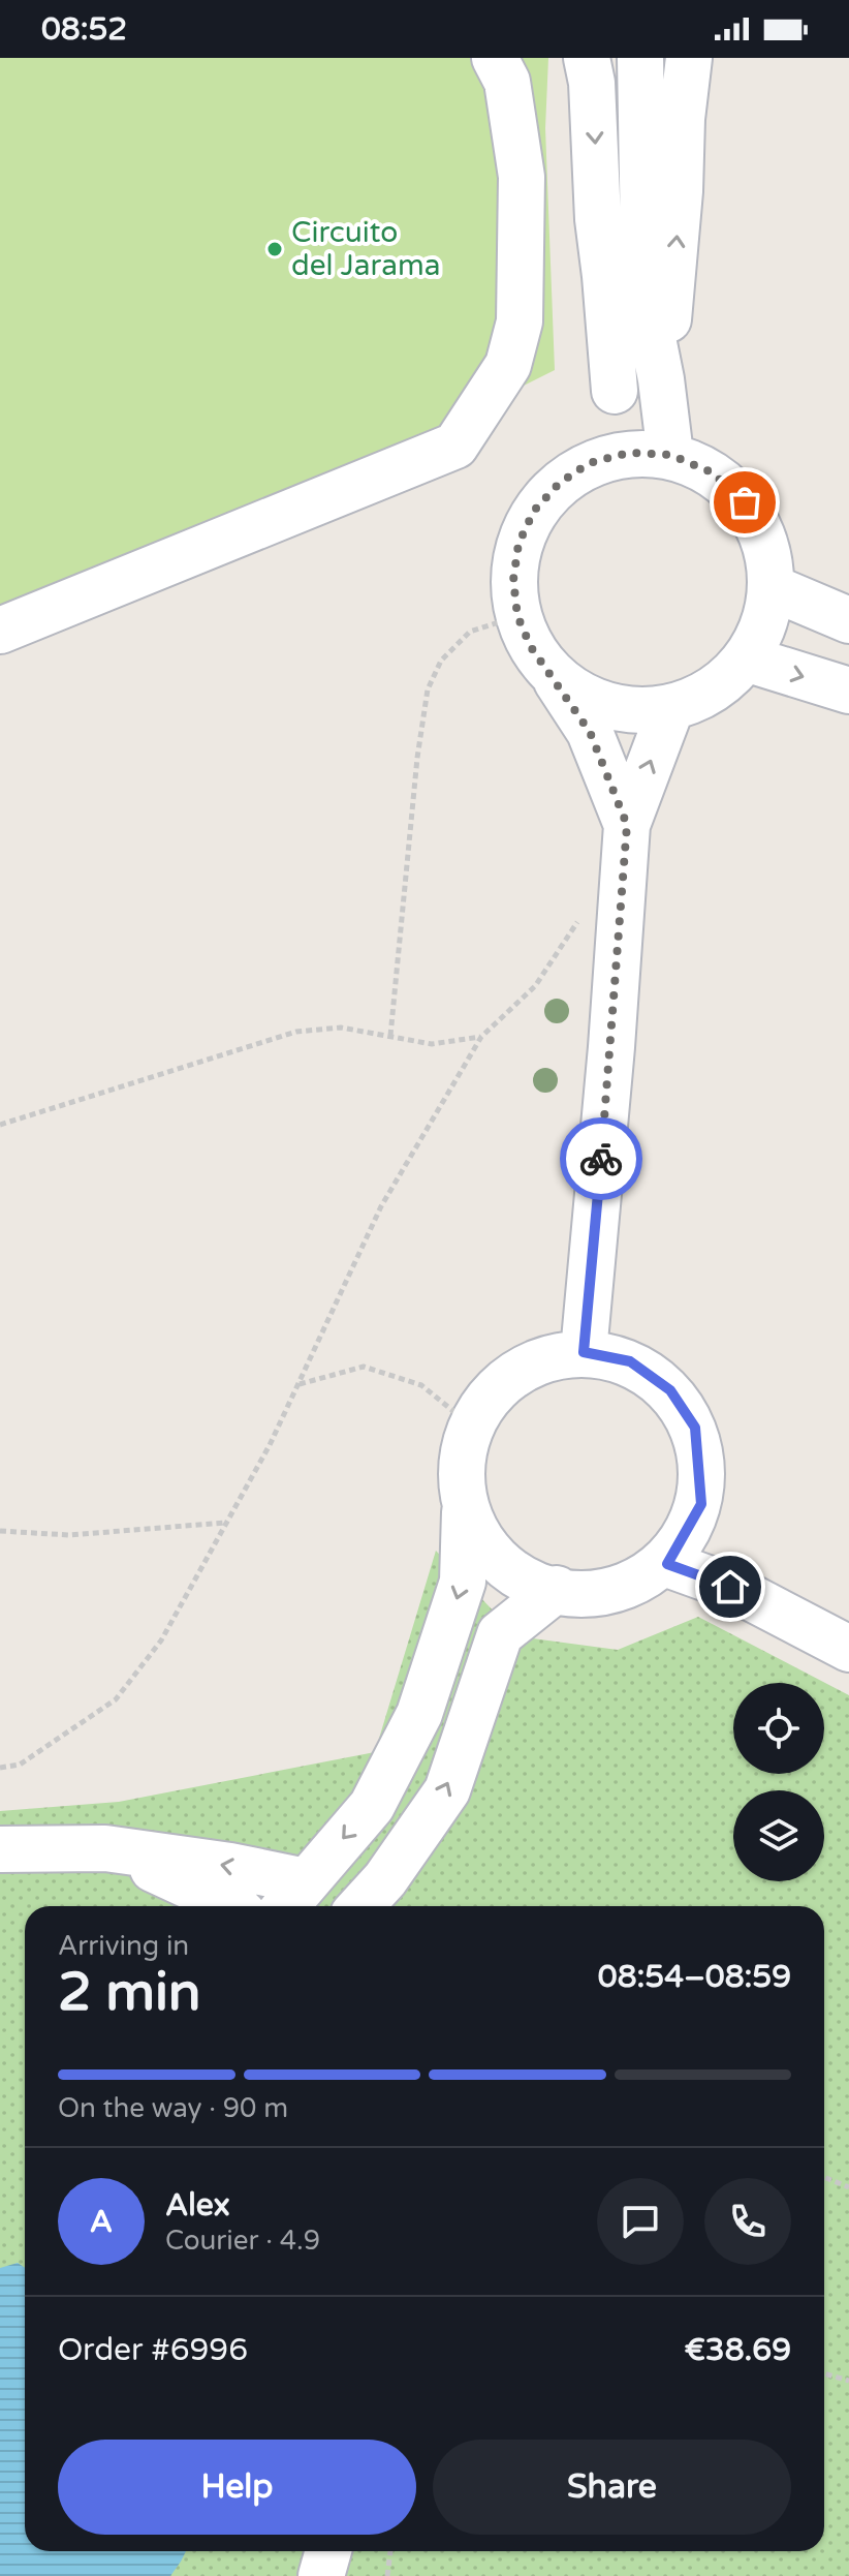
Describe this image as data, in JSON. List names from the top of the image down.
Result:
{
  "places": ["Circuito del Jarama"],
  "page": {
    "status": "08:52",
    "heading": ["2 min", "Arriving in", "08:54–08:59"],
    "panel": [
      "Alex",
      "Courier · 4.9",
      "Order #6996",
      "€38.69"
    ],
    "bar": "On the way · 90 m",
    "round": "A",
    "buttons": ["Help", "Share"]
  }
}
